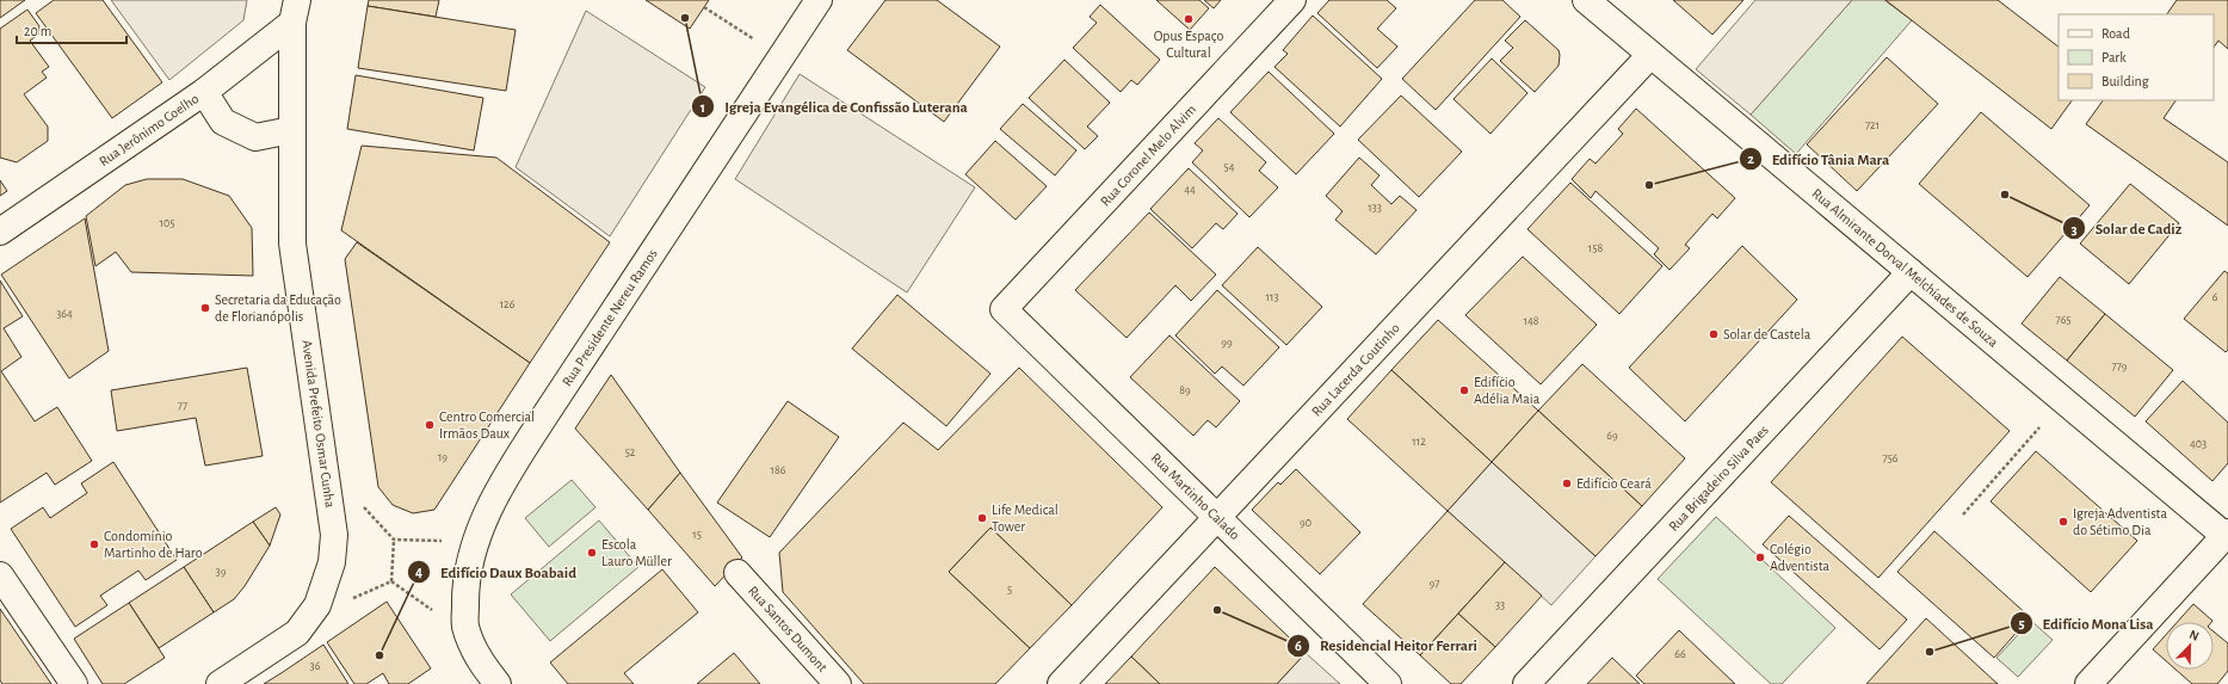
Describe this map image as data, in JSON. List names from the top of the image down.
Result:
{
  "streets": {
    "street": [
      "Rua Jerônimo Coelho",
      "Rua Coronel Melo Alvim",
      "Rua Almirante Dorval Melchíades de Souza",
      "Rua Presidente Nereu Ramos",
      "Rua Lacerda Coutinho",
      "Avenida Prefeito Osmar Cunha",
      "Rua Brigadeiro Silva Paes",
      "Rua Martinho Calado",
      "Rua Santos Dumont"
    ]
  },
  "crossings": [
    ["Rua Jerônimo Coelho", "Avenida Prefeito Osmar Cunha"],
    ["Rua Coronel Melo Alvim", "Rua Martinho Calado"],
    ["Rua Almirante Dorval Melchíades de Souza", "Rua Lacerda Coutinho"],
    ["Rua Almirante Dorval Melchíades de Souza", "Rua Brigadeiro Silva Paes"],
    ["Rua Lacerda Coutinho", "Rua Martinho Calado"]
  ],
  "places": [
    "Igreja Evangélica de Confissão Luterana",
    "Opus Espaço Cultural",
    "Edifício Tânia Mara",
    "Solar de Cadiz",
    "Secretaria da Educação de Florianópolis",
    "Solar de Castela",
    "Edifício Adélia Maia",
    "Centro Comercial Irmãos Daux",
    "Edifício Ceará",
    "Life Medical Tower",
    "Igreja Adventista do Sétimo Dia",
    "Condomínio Martinho de Haro",
    "Escola Lauro Müller",
    "Colégio Adventista",
    "Residencial Heitor Ferrari",
    "Edifício Mona Lisa",
    "Edifício Daux Boabaid"
  ],
  "house_numbers": [
    "721",
    "54",
    "44",
    "133",
    "105",
    "158",
    "113",
    "6",
    "126",
    "364",
    "765",
    "148",
    "99",
    "779",
    "89",
    "77",
    "69",
    "112",
    "403",
    "52",
    "19",
    "756",
    "186",
    "90",
    "15",
    "39",
    "97",
    "5",
    "33",
    "66",
    "36"
  ],
  "legend": ["Road", "Park", "Building"],
  "scale_bar": "20 m",
  "north": "top right"
}
